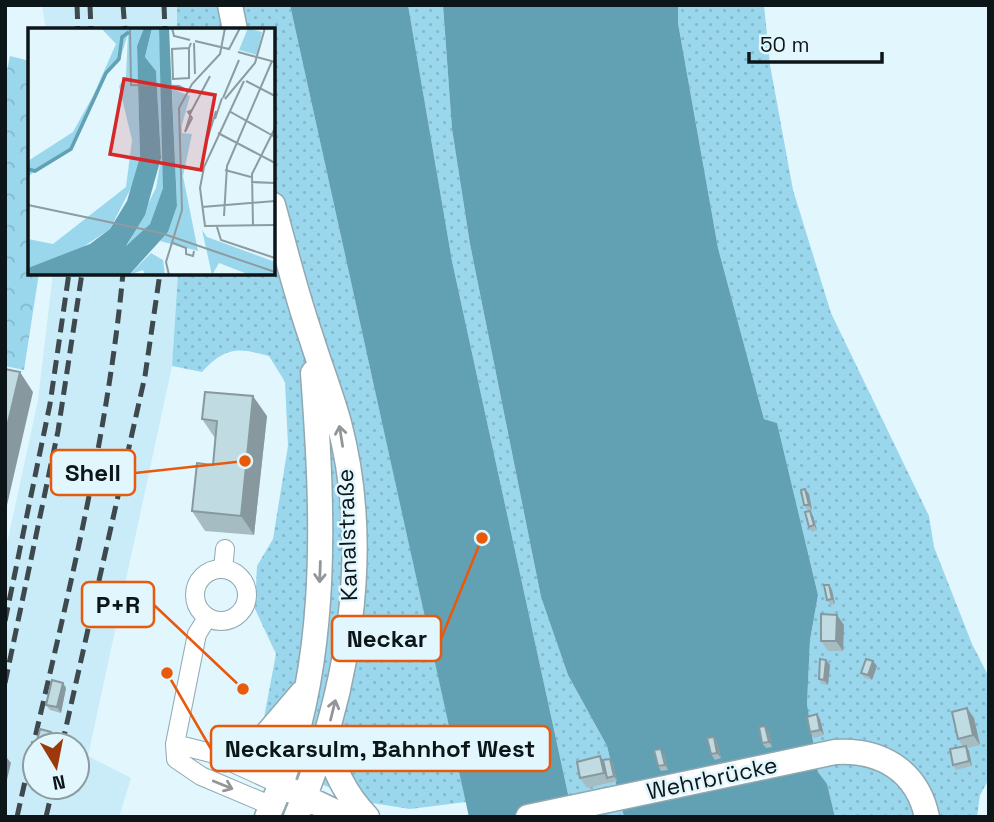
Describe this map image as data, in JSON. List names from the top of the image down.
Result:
{
  "streets": {
    "main road": ["Kanalstraße", "Wehrbrücke"]
  },
  "places": [
    "Shell",
    "Neckar",
    "Neckarsulm, Bahnhof West",
    "P+R"
  ],
  "scale_bar": "50 m",
  "north": "bottom"
}
